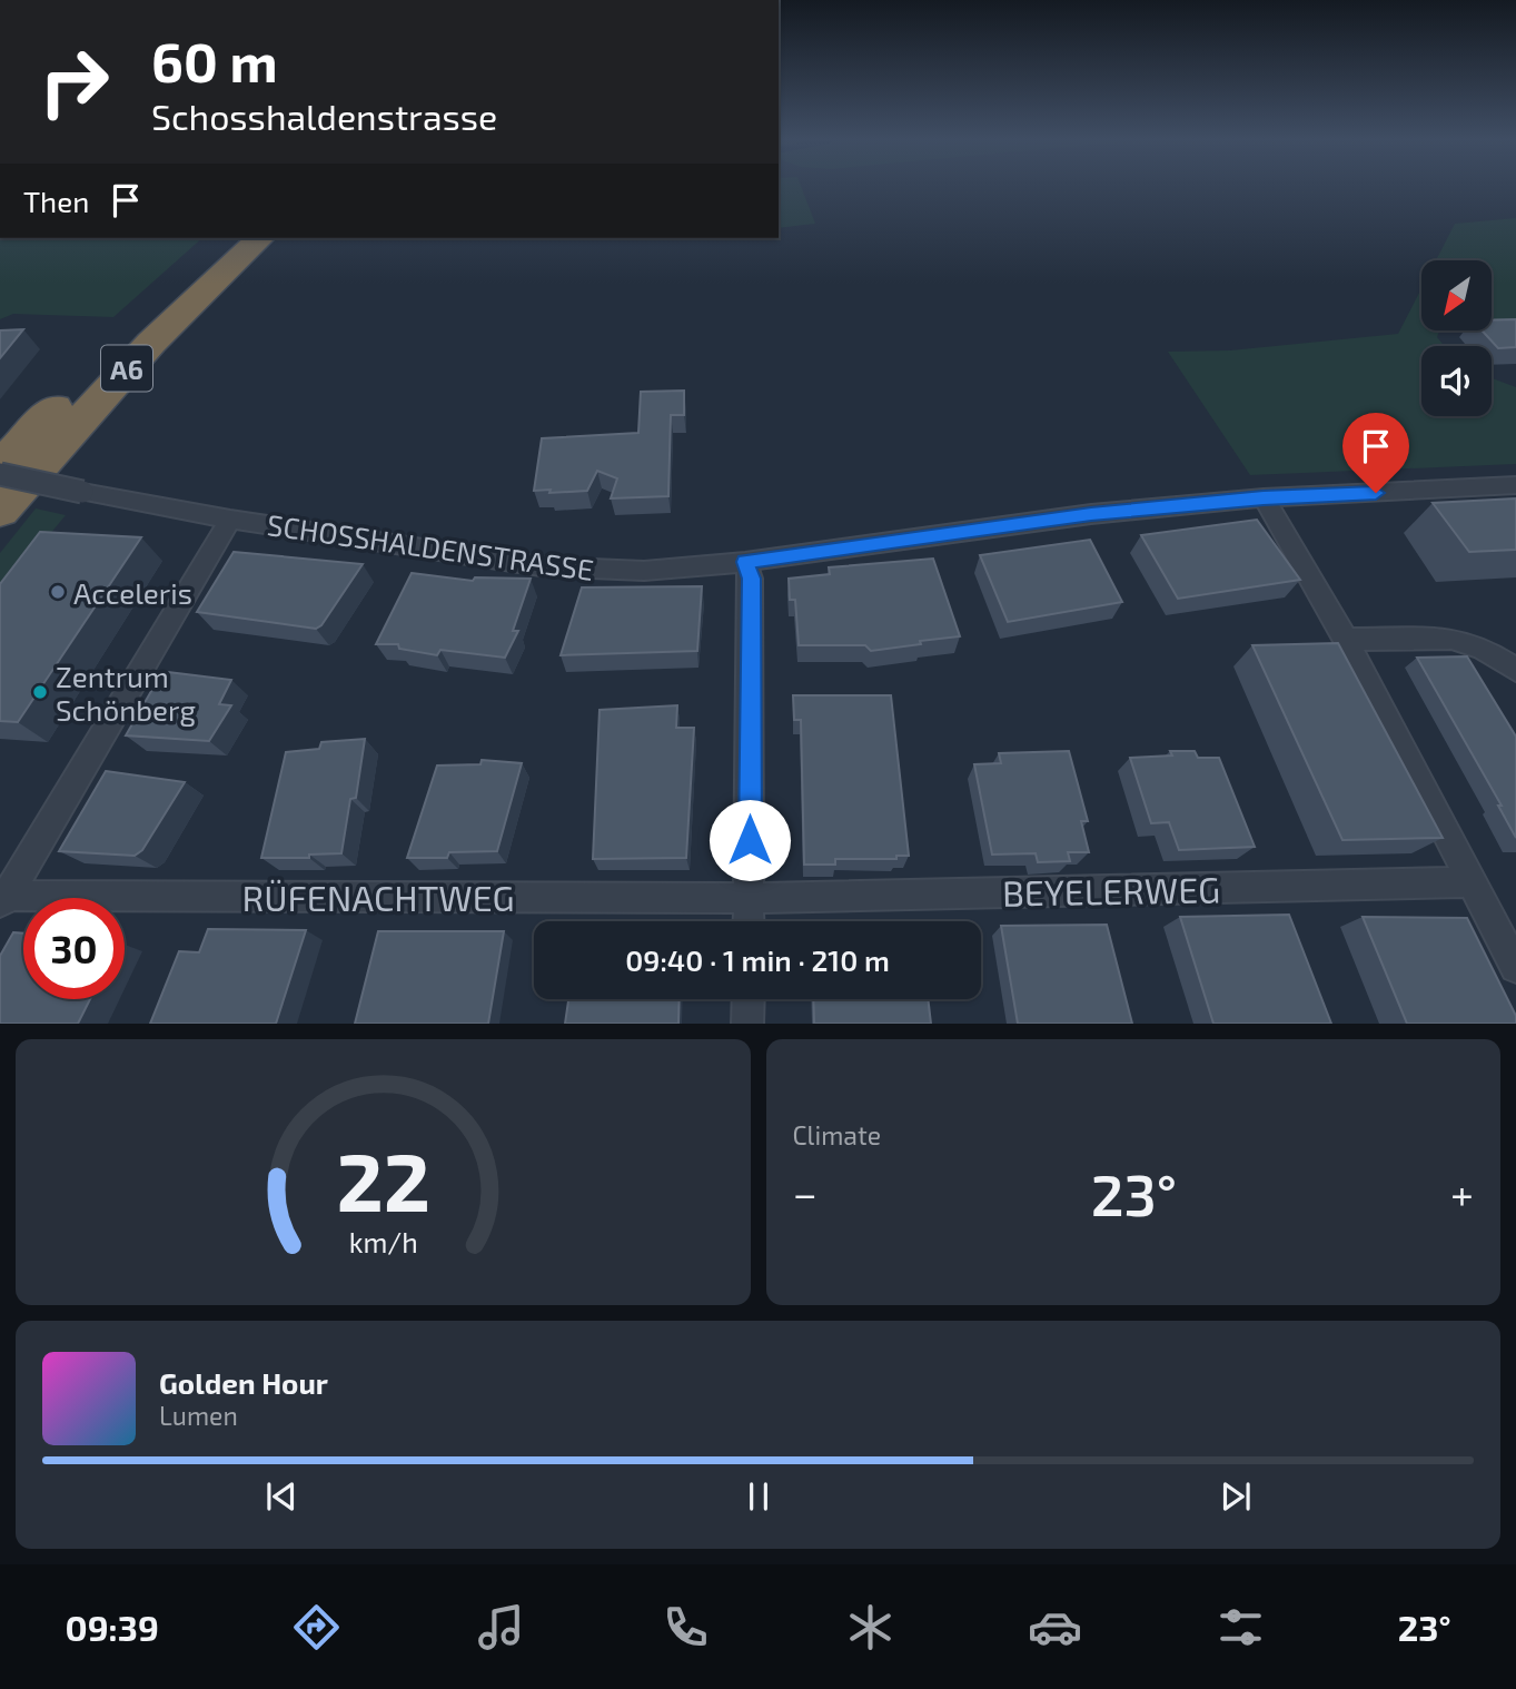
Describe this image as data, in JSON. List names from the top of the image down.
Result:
{
  "streets": {
    "highway": ["A6"],
    "street": ["SCHOSSHALDENSTRASSE", "BEYELERWEG", "RÜFENACHTWEG"]
  },
  "crossings": [
    ["BEYELERWEG", "RÜFENACHTWEG"]
  ],
  "places": ["Acceleris", "Zentrum Schönberg"],
  "north": "bottom left",
  "page": {
    "turn": ["60 m", "Schosshaldenstrasse"],
    "then": "Then",
    "limit": "30",
    "trip": "09:40 · 1 min · 210 m",
    "tile": "Climate",
    "heat": ["−", "23°", "+"],
    "song": ["Golden Hour", "Lumen"],
    "tabs": ["09:39", "23°"],
    "gauge": ["22", "km/h"]
  }
}
